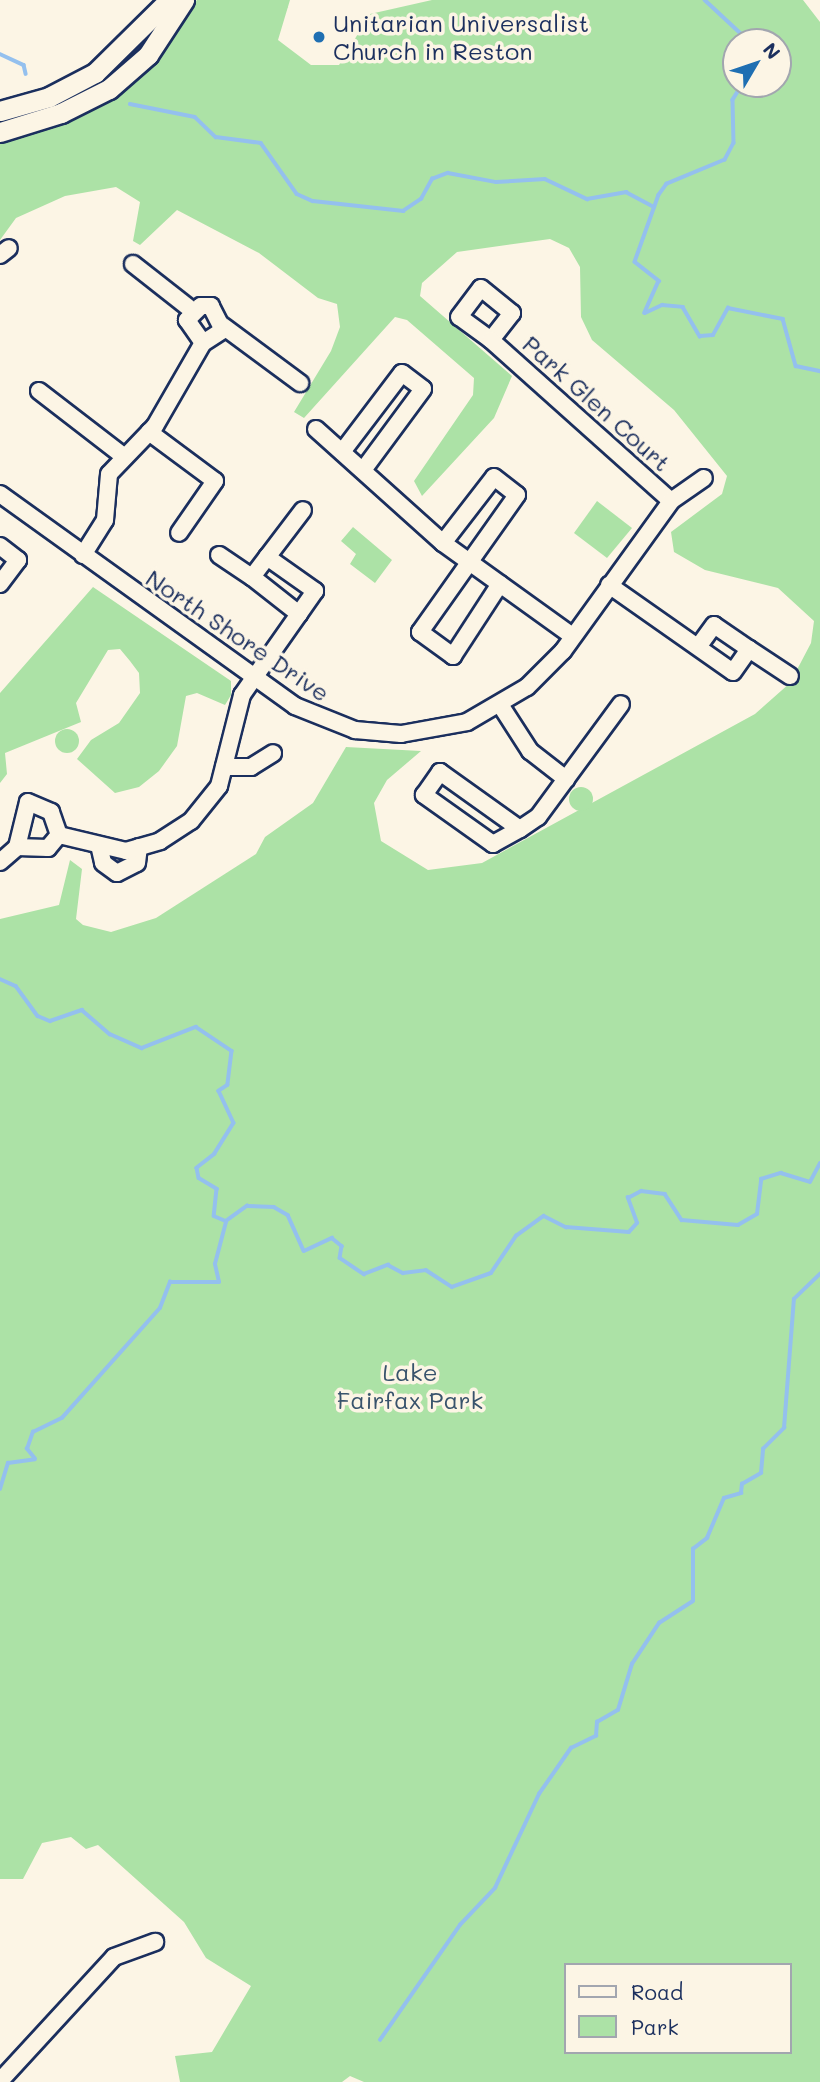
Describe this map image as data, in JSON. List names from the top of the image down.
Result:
{
  "streets": {
    "street": ["Park Glen Court", "North Shore Drive"]
  },
  "crossings": [
    ["Park Glen Court", "North Shore Drive"]
  ],
  "parks": ["Lake Fairfax Park"],
  "places": ["Unitarian Universalist Church in Reston"],
  "legend": ["Road", "Park"],
  "north": "top right"
}
